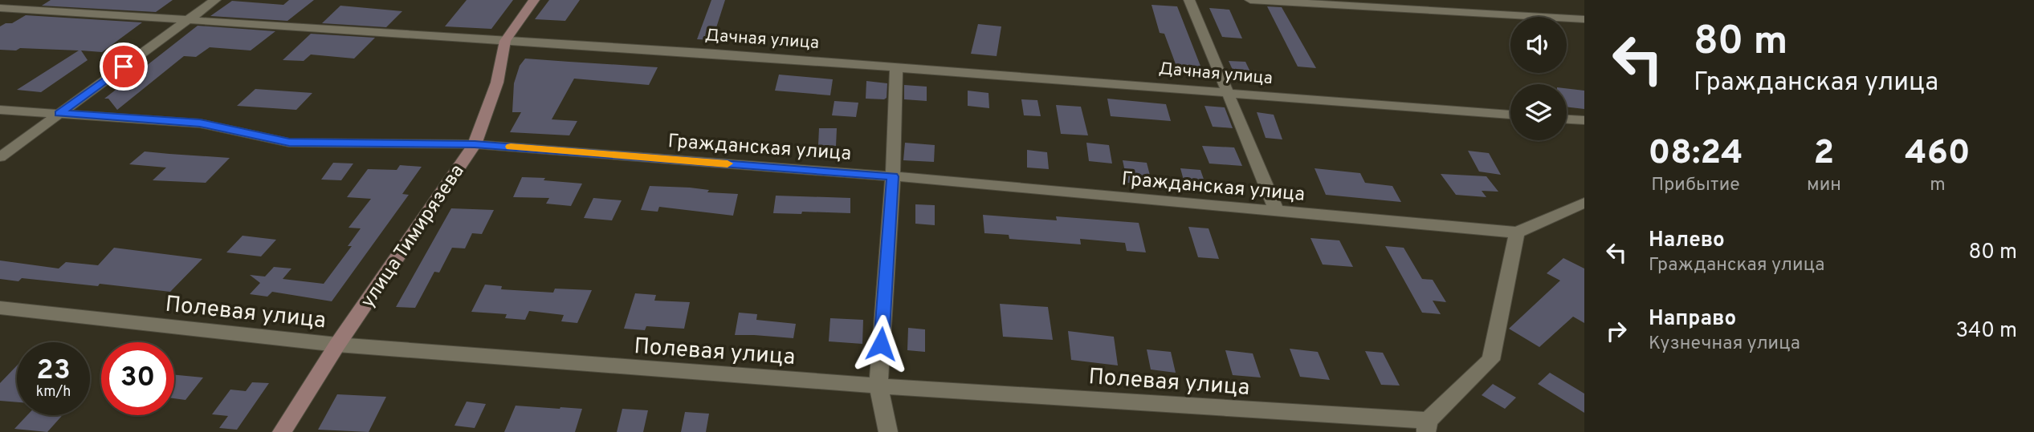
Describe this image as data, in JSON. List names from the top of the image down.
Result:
{
  "streets": {
    "main road": ["улица Тимирязева"],
    "street": ["Дачная улица", "Гражданская улица", "Полевая улица"]
  },
  "crossings": [
    ["Дачная улица", "улица Тимирязева"],
    ["Гражданская улица", "улица Тимирязева"],
    ["улица Тимирязева", "Полевая улица"]
  ],
  "page": {
    "turn": ["80 m", "Гражданская улица"],
    "eta": [
      "08:24",
      "Прибытие",
      "2",
      "мин",
      "460",
      "m"
    ],
    "list": [
      {
        "name": "Налево",
        "note": "Гражданская улица",
        "value": "80 m"
      },
      {
        "name": "Направо",
        "note": "Кузнечная улица",
        "value": "340 m"
      }
    ],
    "speed": "23 km/h",
    "limit": "30"
  }
}
